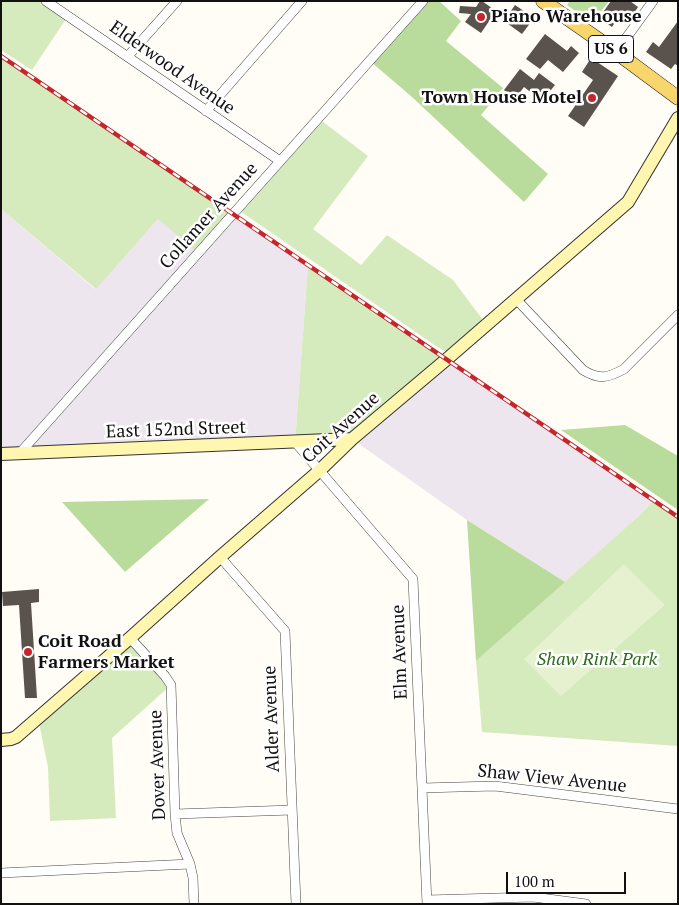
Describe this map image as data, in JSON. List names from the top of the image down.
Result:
{
  "streets": {
    "main road": ["US 6"],
    "street": [
      "Elderwood Avenue",
      "Collamer Avenue",
      "Coit Avenue",
      "East 152nd Street",
      "Elm Avenue",
      "Alder Avenue",
      "Dover Avenue",
      "Shaw View Avenue"
    ]
  },
  "crossings": [
    ["Elderwood Avenue", "Collamer Avenue"],
    ["Collamer Avenue", "East 152nd Street"],
    ["Coit Avenue", "East 152nd Street"],
    ["Coit Avenue", "Elm Avenue"],
    ["Coit Avenue", "Alder Avenue"],
    ["Coit Avenue", "Dover Avenue"],
    ["East 152nd Street", "Elm Avenue"],
    ["Elm Avenue", "Shaw View Avenue"]
  ],
  "parks": ["Shaw Rink Park"],
  "places": ["Piano Warehouse", "Town House Motel", "Coit Road Farmers Market"],
  "scale_bar": "100 m"
}
